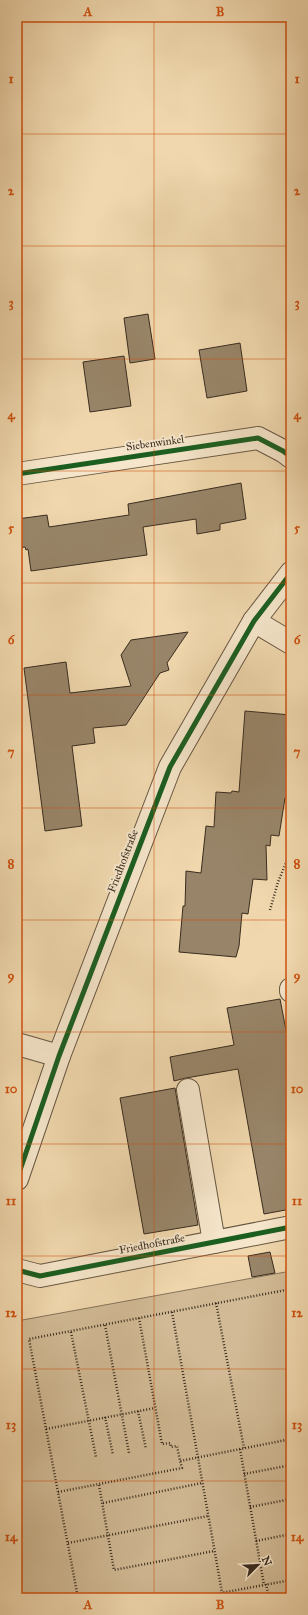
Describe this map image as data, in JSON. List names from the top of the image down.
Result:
{
  "streets": {
    "street": ["Siebenwinkel", "Friedhofstraße"]
  },
  "north": "top right",
  "grid": {
    "columns": ["A", "B"],
    "rows": [
      "1",
      "2",
      "3",
      "4",
      "5",
      "6",
      "7",
      "8",
      "9",
      "10",
      "11",
      "12",
      "13",
      "14"
    ]
  }
}
